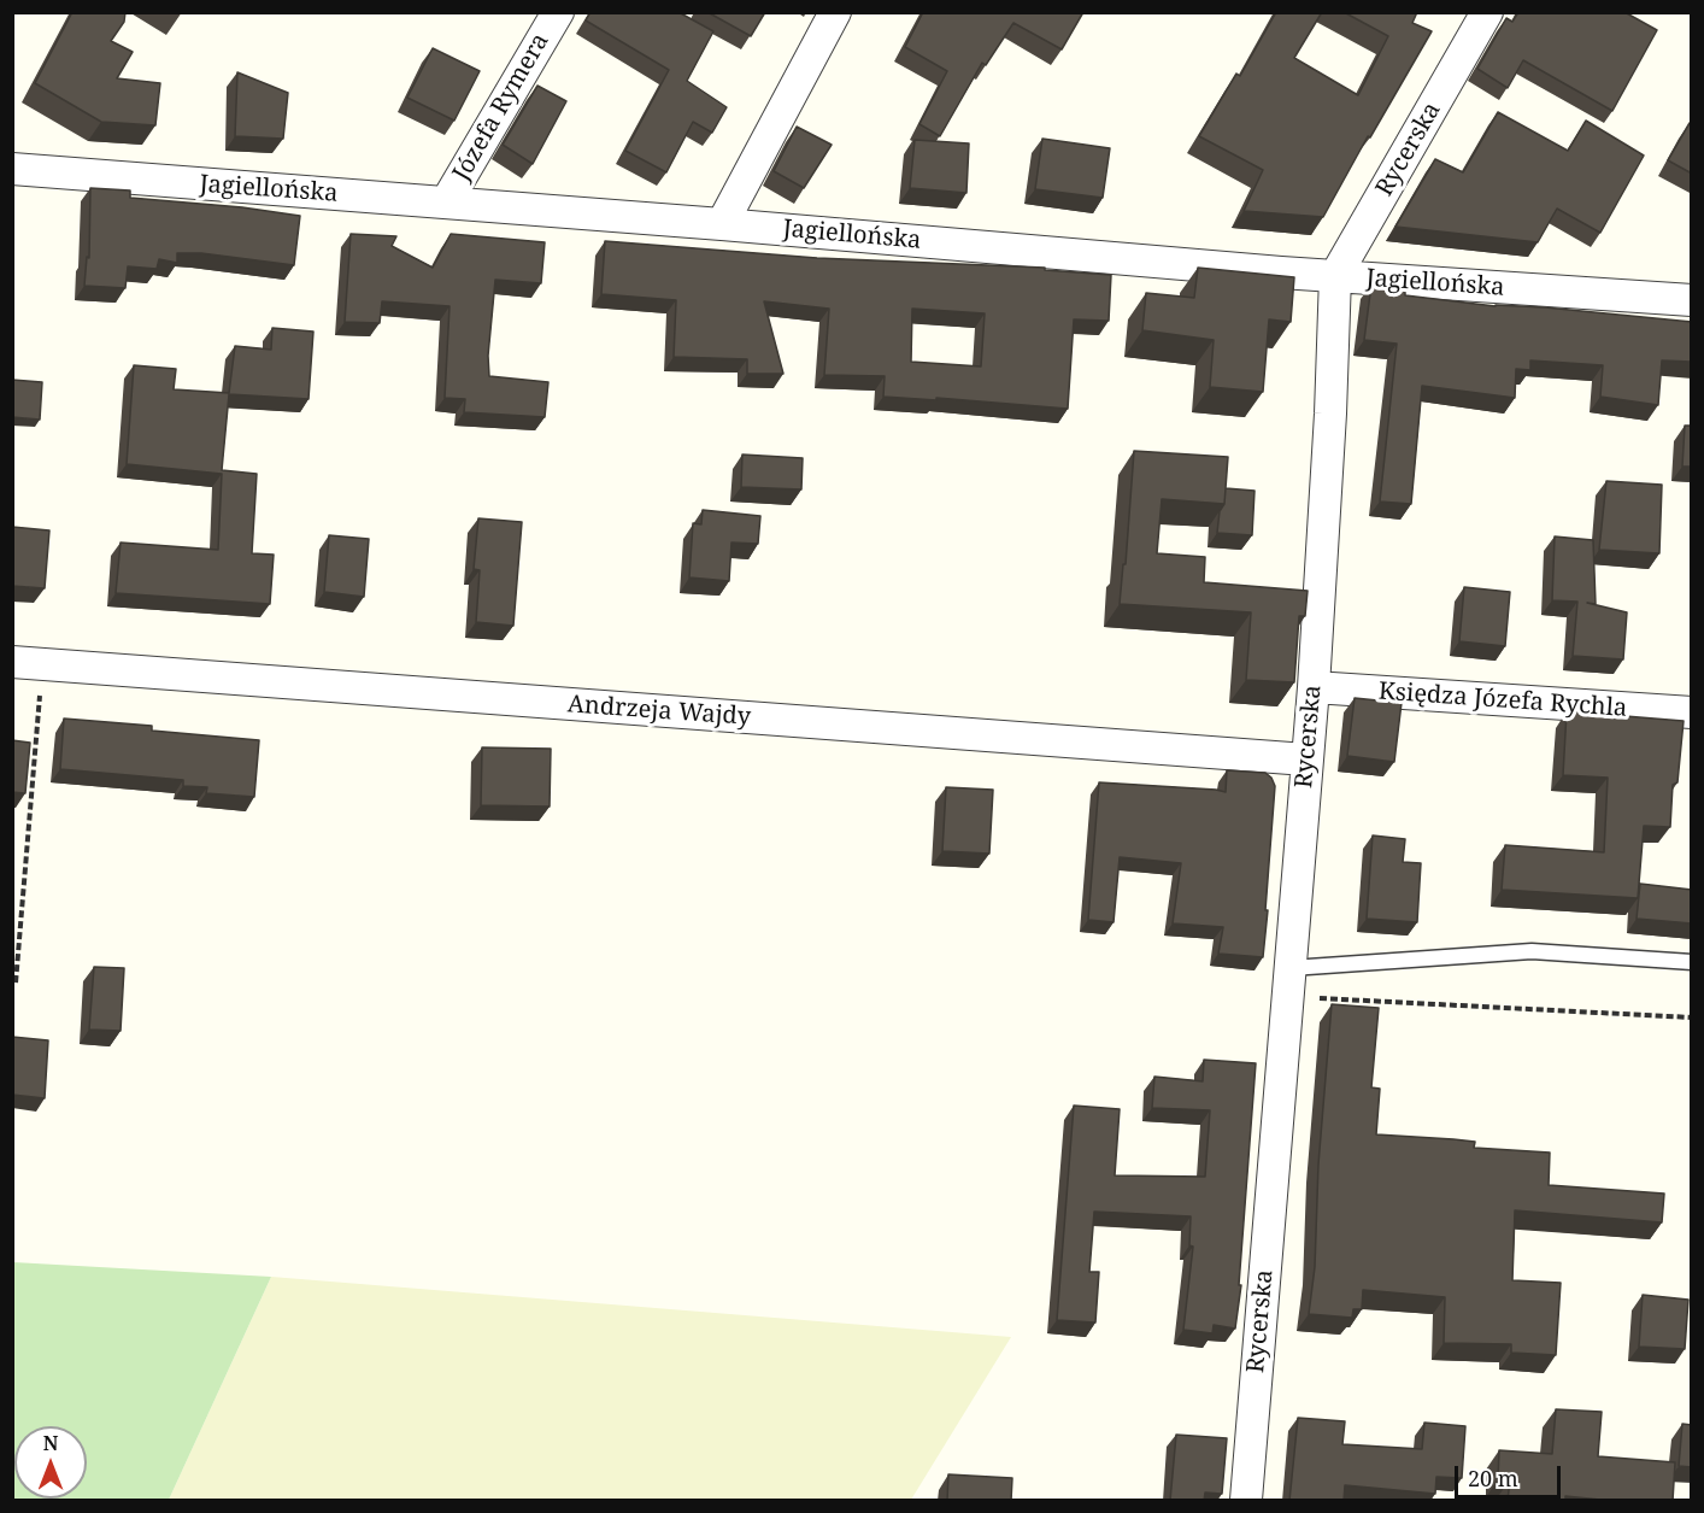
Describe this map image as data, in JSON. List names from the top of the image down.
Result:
{
  "streets": {
    "street": [
      "Józefa Rymera",
      "Rycerska",
      "Jagiellońska",
      "Księdza Józefa Rychla",
      "Andrzeja Wajdy"
    ]
  },
  "crossings": [
    ["Józefa Rymera", "Jagiellońska"],
    ["Rycerska", "Jagiellońska"],
    ["Rycerska", "Księdza Józefa Rychla"],
    ["Rycerska", "Andrzeja Wajdy"]
  ],
  "scale_bar": "20 m",
  "north": "top"
}
